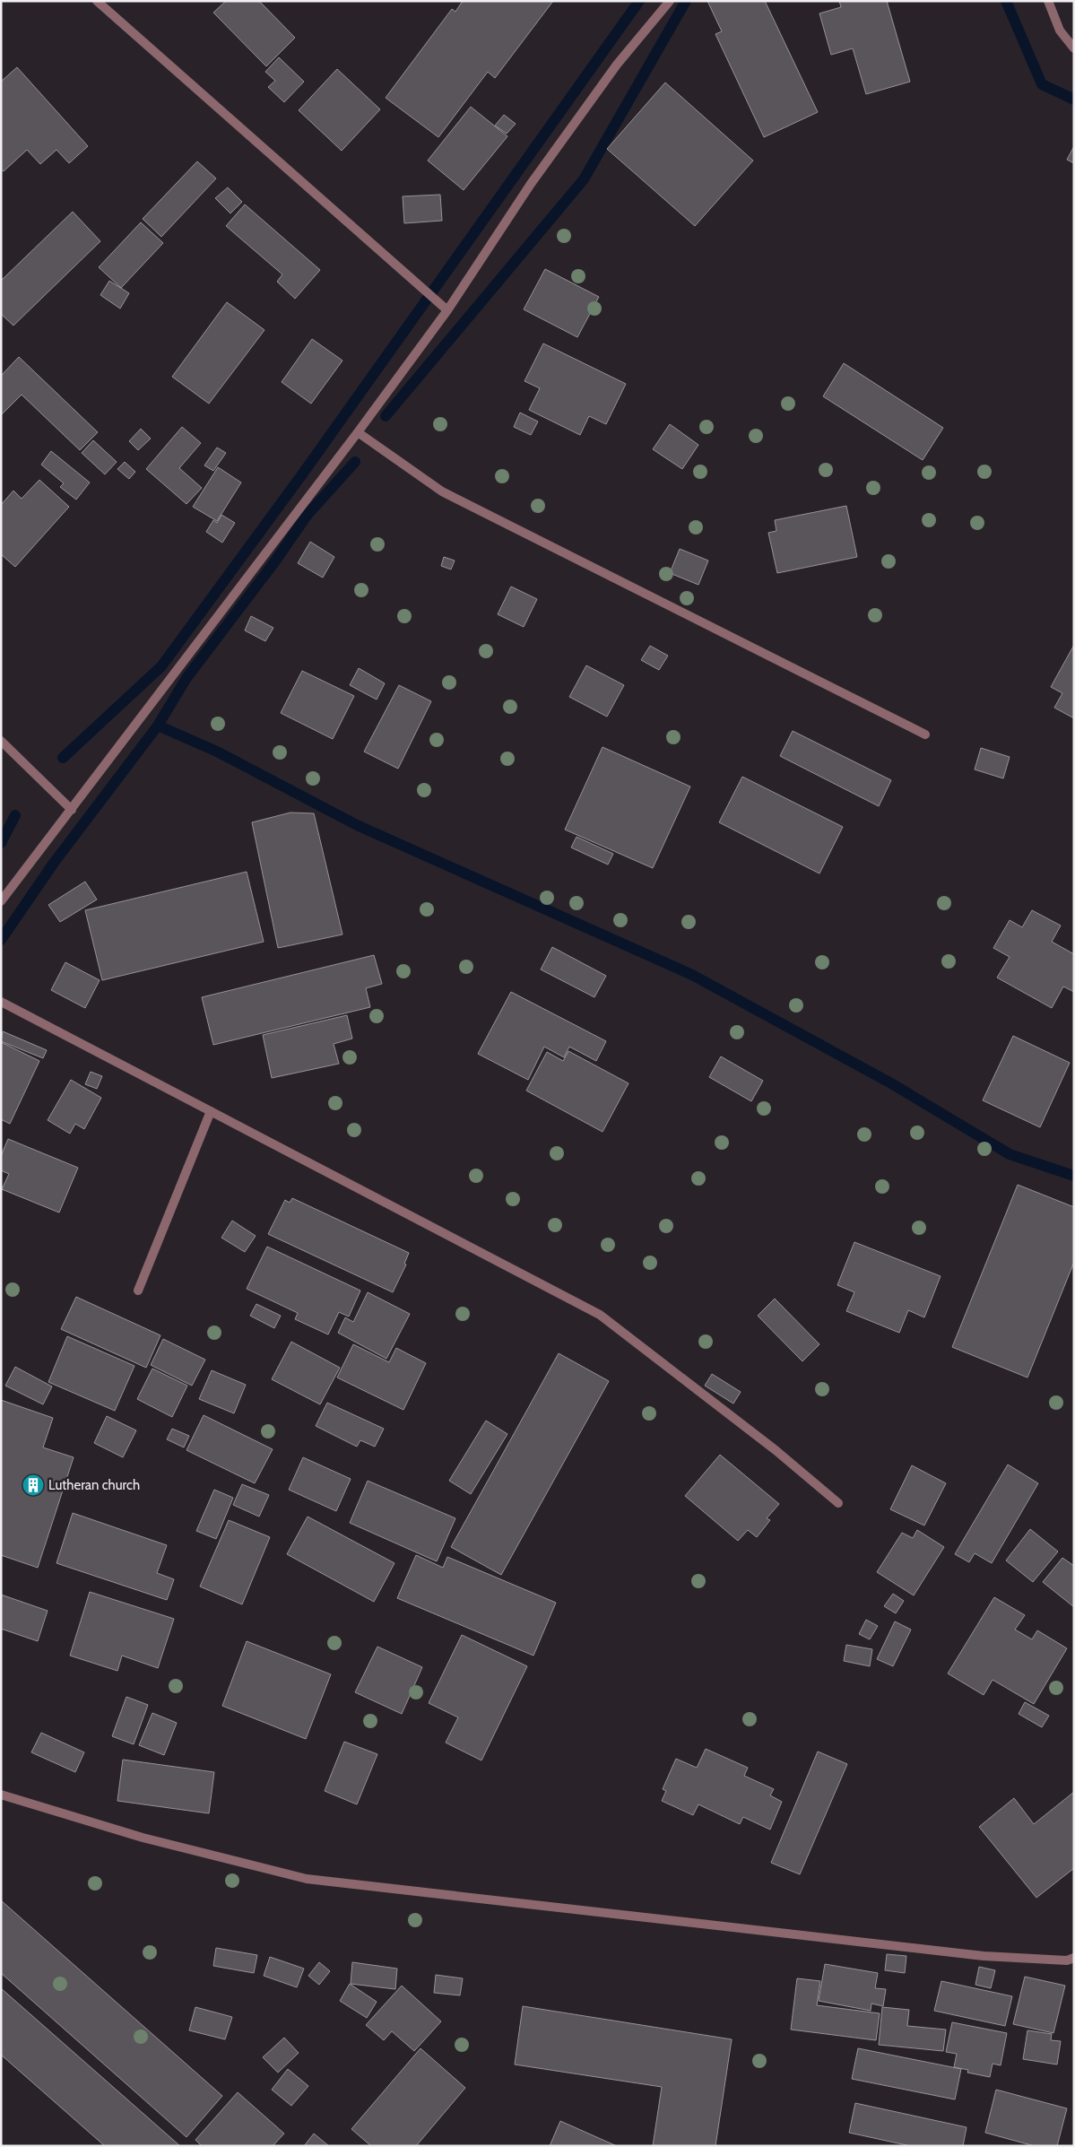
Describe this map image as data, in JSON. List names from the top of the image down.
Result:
{
  "places": {
    "building": ["Lutheran church"]
  }
}
